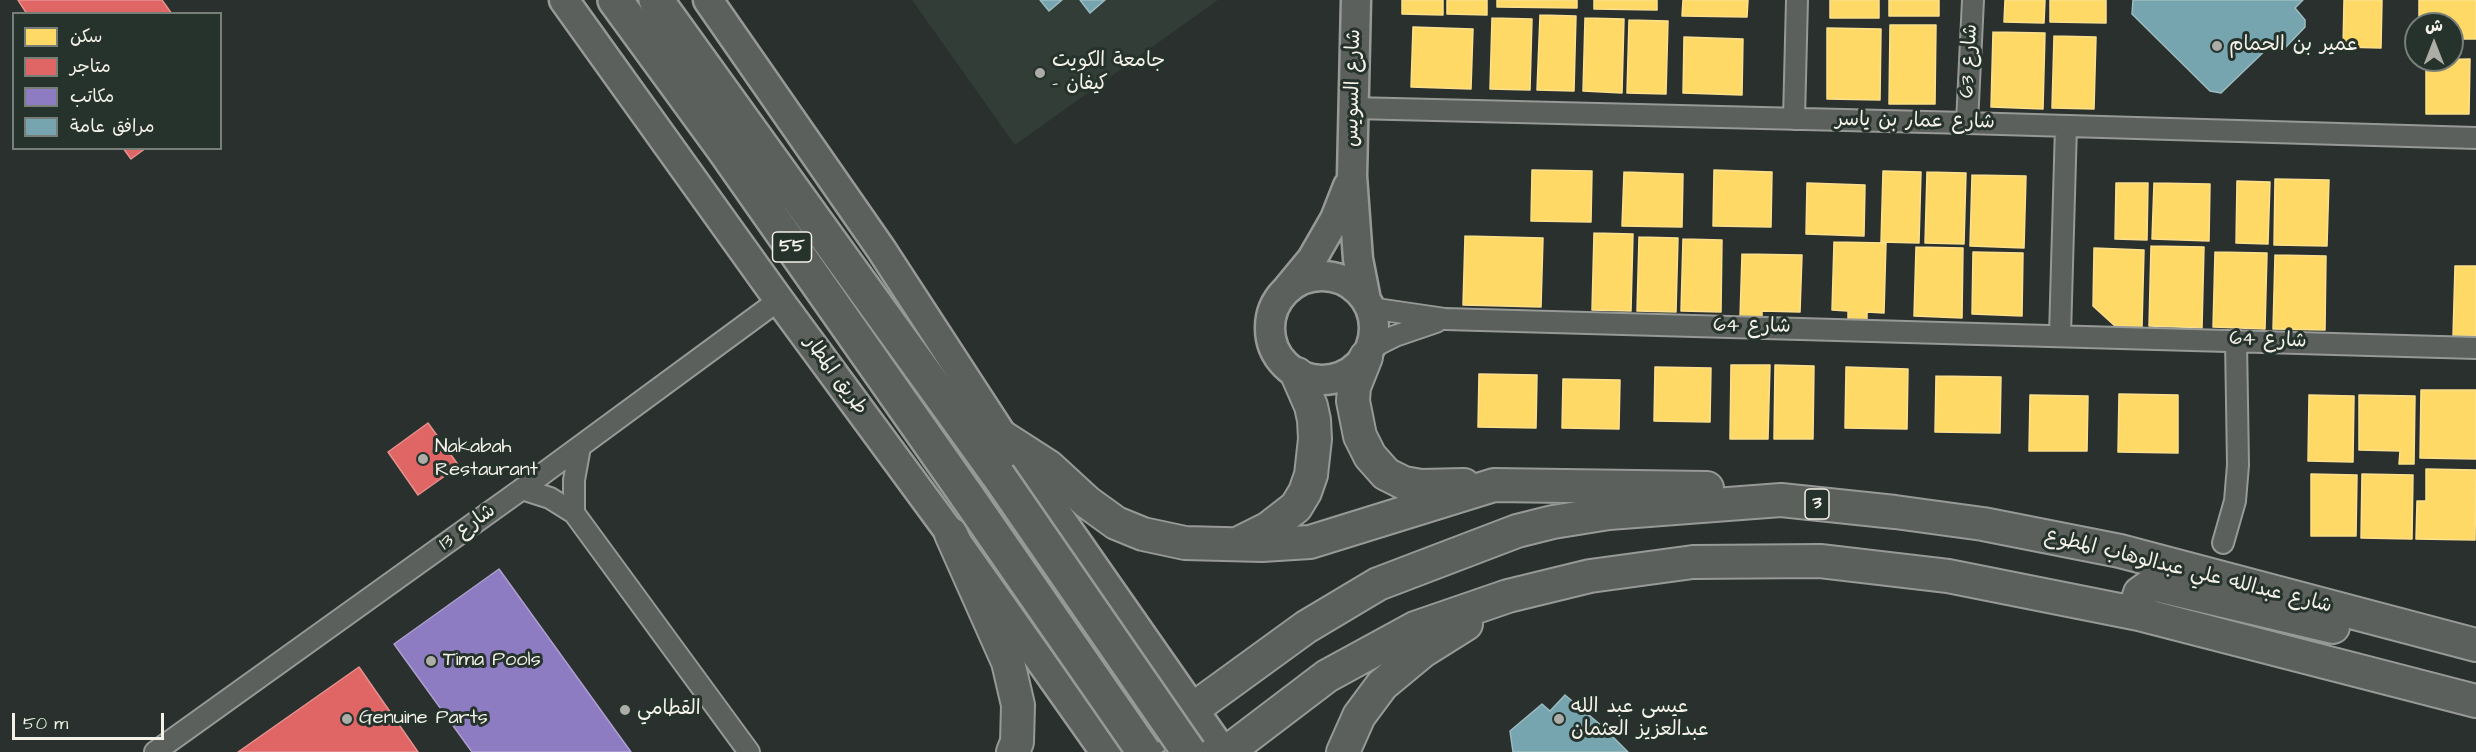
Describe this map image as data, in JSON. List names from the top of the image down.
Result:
{
  "streets": {
    "highway": ["55", "طريق المطار"],
    "main road": ["شارع السويس", "3", "شارع عبدالله علي عبدالوهاب المطوع"],
    "street": [
      "شارع 63",
      "شارع عمار بن ياسر",
      "شارع 64",
      "شارع 13"
    ]
  },
  "crossings": [
    ["شارع 63", "شارع عمار بن ياسر"],
    ["شارع السويس", "شارع عمار بن ياسر"],
    ["شارع السويس", "شارع 64"],
    ["طريق المطار", "شارع 13"],
    ["3", "شارع عبدالله علي عبدالوهاب المطوع"]
  ],
  "places": [
    "عمير بن الحمام",
    "جامعة الكويت - كيفان",
    "Nakabah Restaurant",
    "Tima Pools",
    "القطامي",
    "Genuine Parts",
    "عيسى عبد الله عبدالعزيز العثمان"
  ],
  "legend": [
    "سكن",
    "متاجر",
    "مكاتب",
    "مرافق عامة"
  ],
  "scale_bar": "50 m",
  "north": "top"
}
